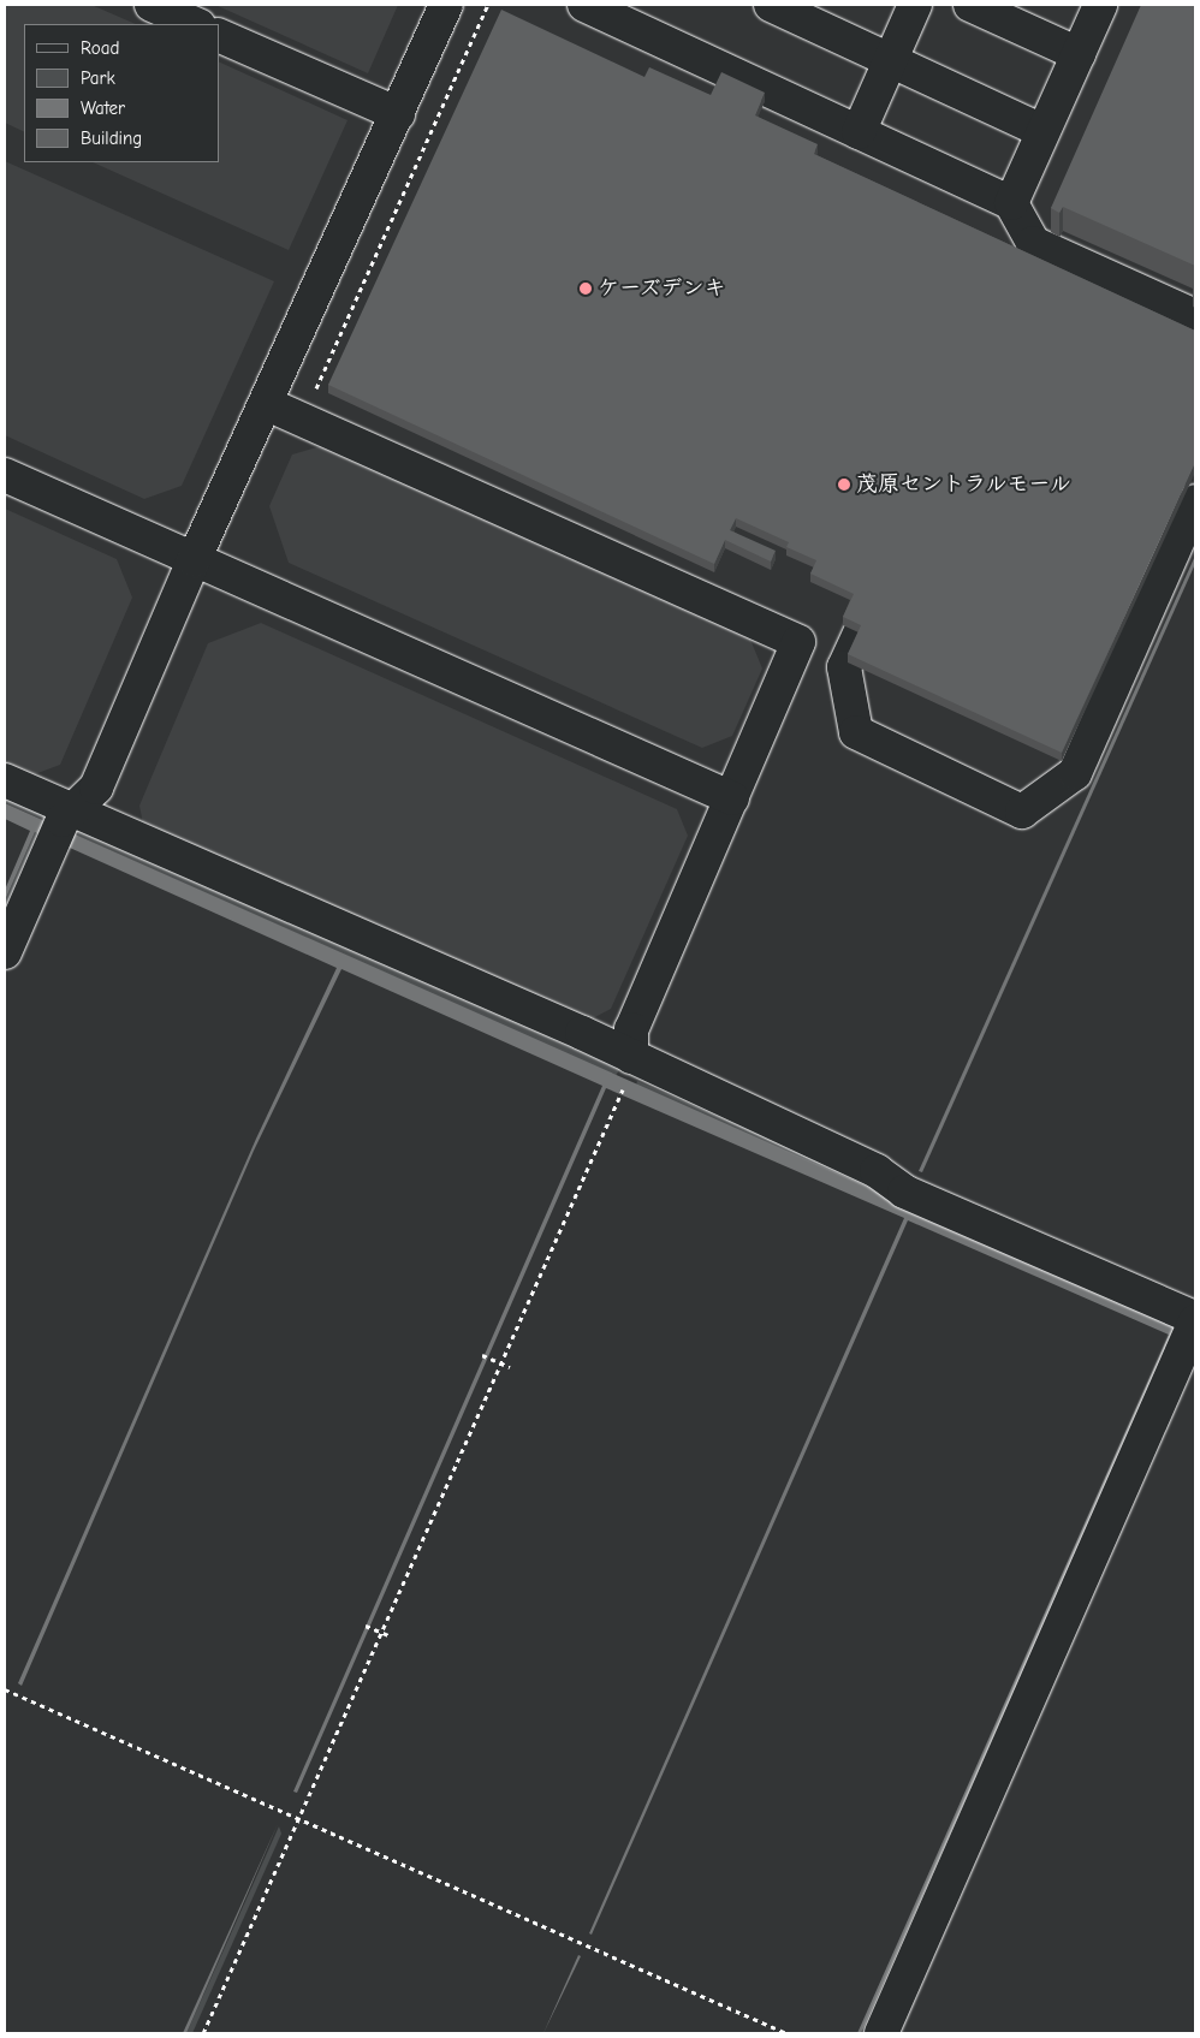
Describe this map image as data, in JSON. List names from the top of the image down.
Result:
{
  "places": ["ケーズデンキ", "茂原セントラルモール"],
  "legend": [
    "Road",
    "Park",
    "Water",
    "Building"
  ]
}
